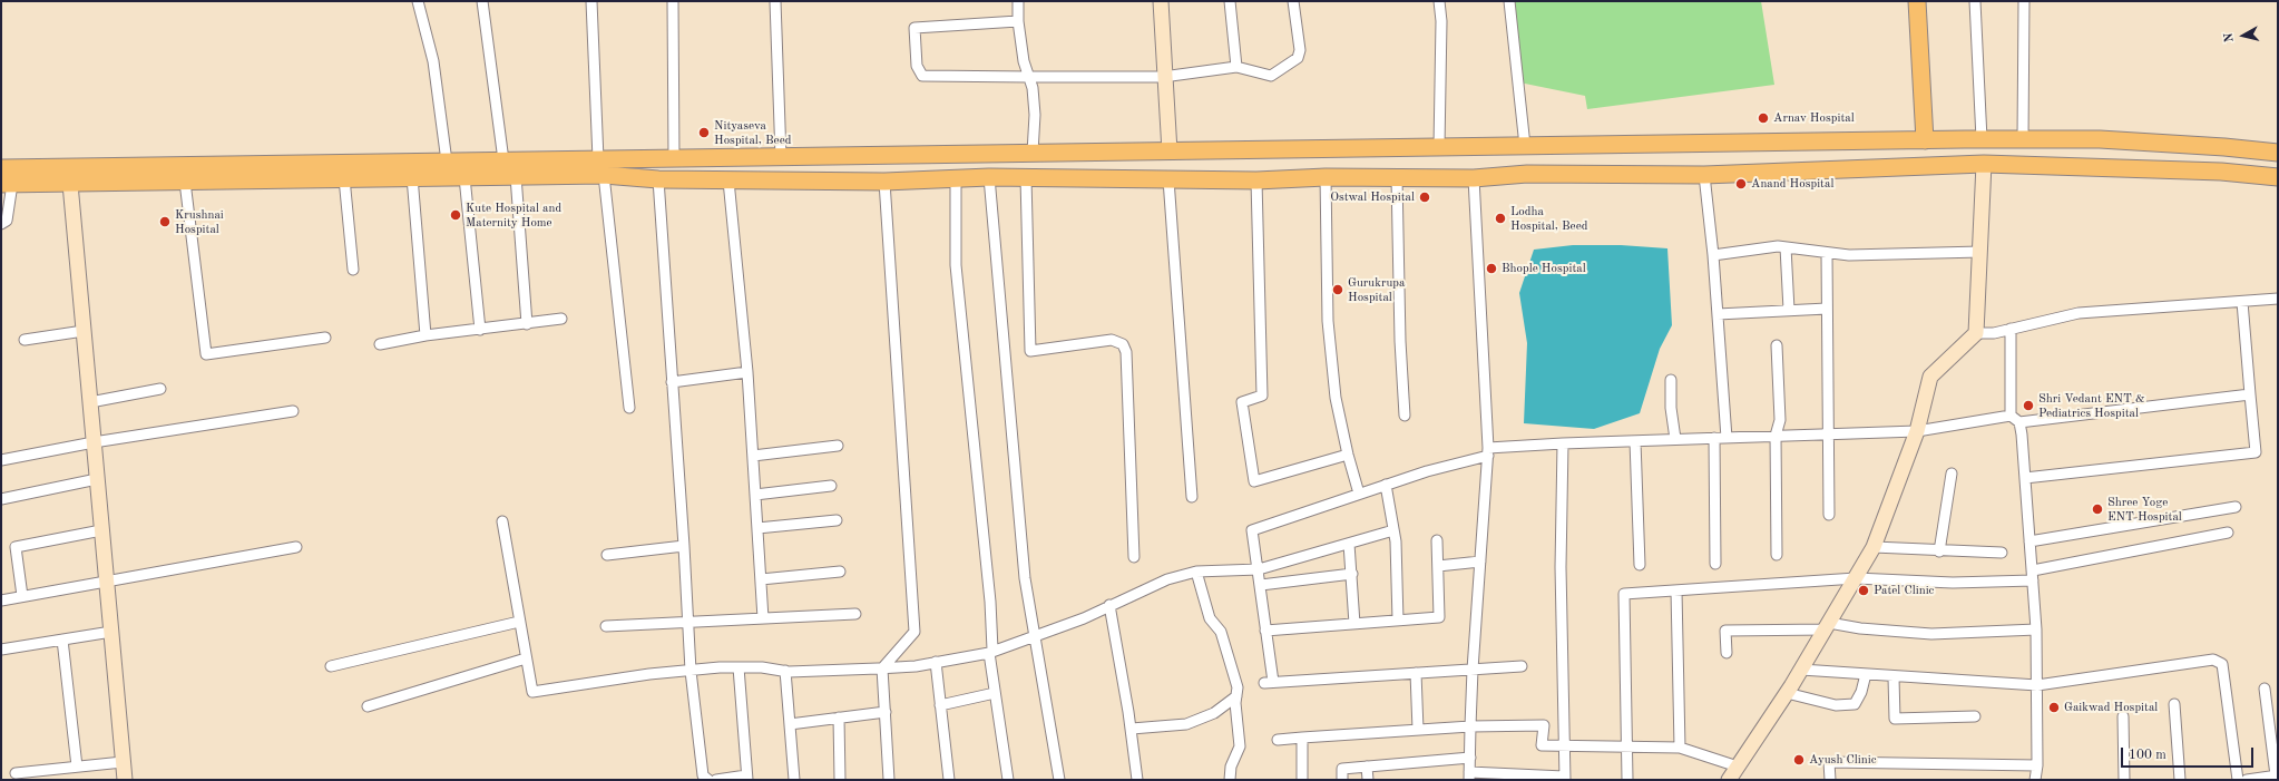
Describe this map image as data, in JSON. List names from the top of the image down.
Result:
{
  "places": [
    "Arnav Hospital",
    "Nityaseva Hospital, Beed",
    "Anand Hospital",
    "Ostwal Hospital",
    "Kute Hospital and Maternity Home",
    "Lodha Hospital, Beed",
    "Krushnai Hospital",
    "Bhople Hospital",
    "Gurukrupa Hospital",
    "Shri Vedant ENT & Pediatrics Hospital",
    "Shree Yoge ENT Hospital",
    "Patel Clinic",
    "Gaikwad Hospital",
    "Ayush Clinic"
  ],
  "scale_bar": "100 m",
  "north": "left"
}
